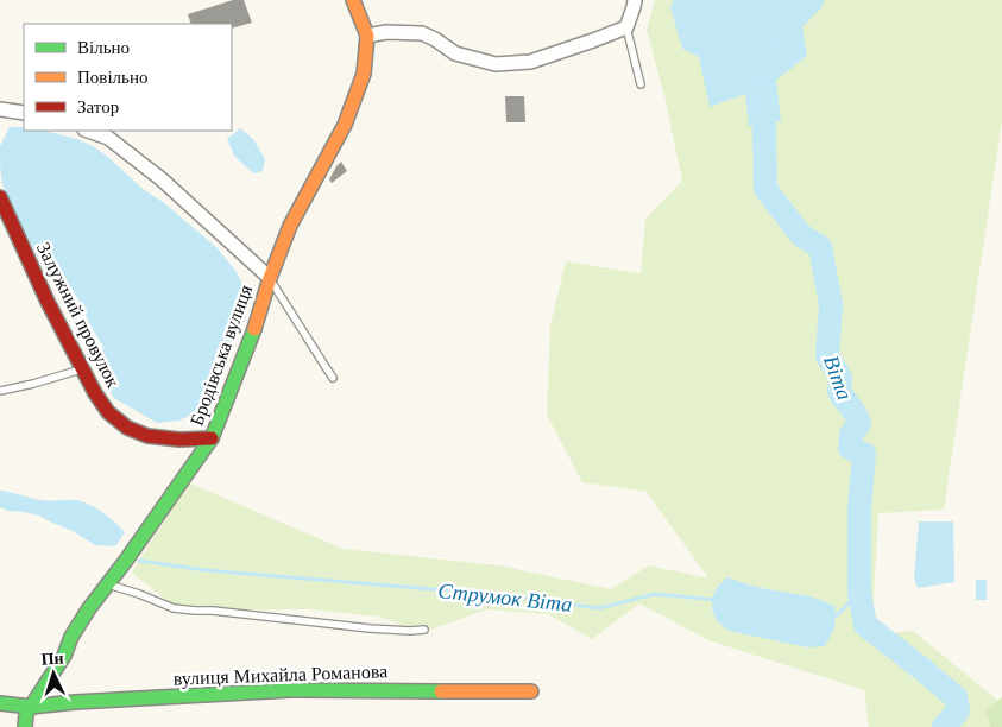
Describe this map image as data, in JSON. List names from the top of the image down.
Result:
{
  "streets": {
    "street": ["Залужний провулок", "Бродівська вулиця", "вулиця Михайла Романова"]
  },
  "crossings": [
    ["Залужний провулок", "Бродівська вулиця"],
    ["Бродівська вулиця", "вулиця Михайла Романова"]
  ],
  "water": ["Віта", "Струмок Віта"],
  "legend": ["Вільно", "Повільно", "Затор"],
  "north": "top"
}
